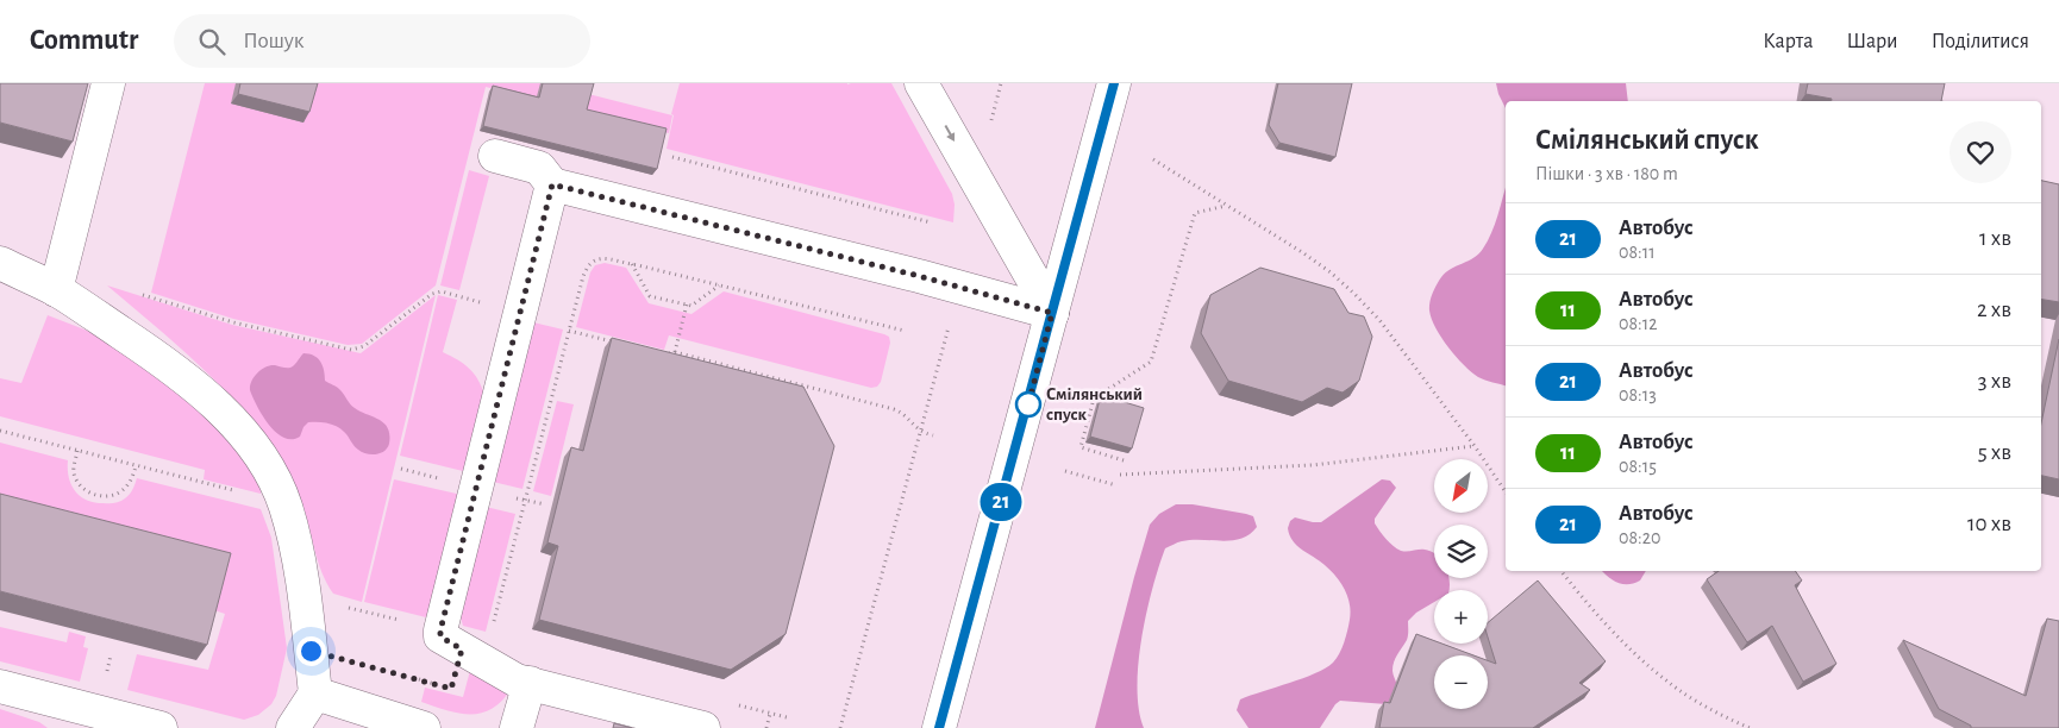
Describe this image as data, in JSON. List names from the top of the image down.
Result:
{
  "places": ["Смілянський спуск"],
  "lines": ["bus line 21"],
  "north": "bottom left",
  "page": {
    "header": "Commutr",
    "search": "Пошук",
    "nav": ["Карта", "Шари", "Поділитися"],
    "on_map": "21",
    "heading": ["Смілянський спуск", "Пішки · 3 хв · 180 m"],
    "list": [
      {
        "mark": "21",
        "name": "Автобус",
        "note": "08:11",
        "value": "1 хв"
      },
      {
        "mark": "11",
        "name": "Автобус",
        "note": "08:12",
        "value": "2 хв"
      },
      {
        "mark": "21",
        "name": "Автобус",
        "note": "08:13",
        "value": "3 хв"
      },
      {
        "mark": "11",
        "name": "Автобус",
        "note": "08:15",
        "value": "5 хв"
      },
      {
        "mark": "21",
        "name": "Автобус",
        "note": "08:20",
        "value": "10 хв"
      }
    ],
    "map_buttons": ["+", "−"]
  }
}
